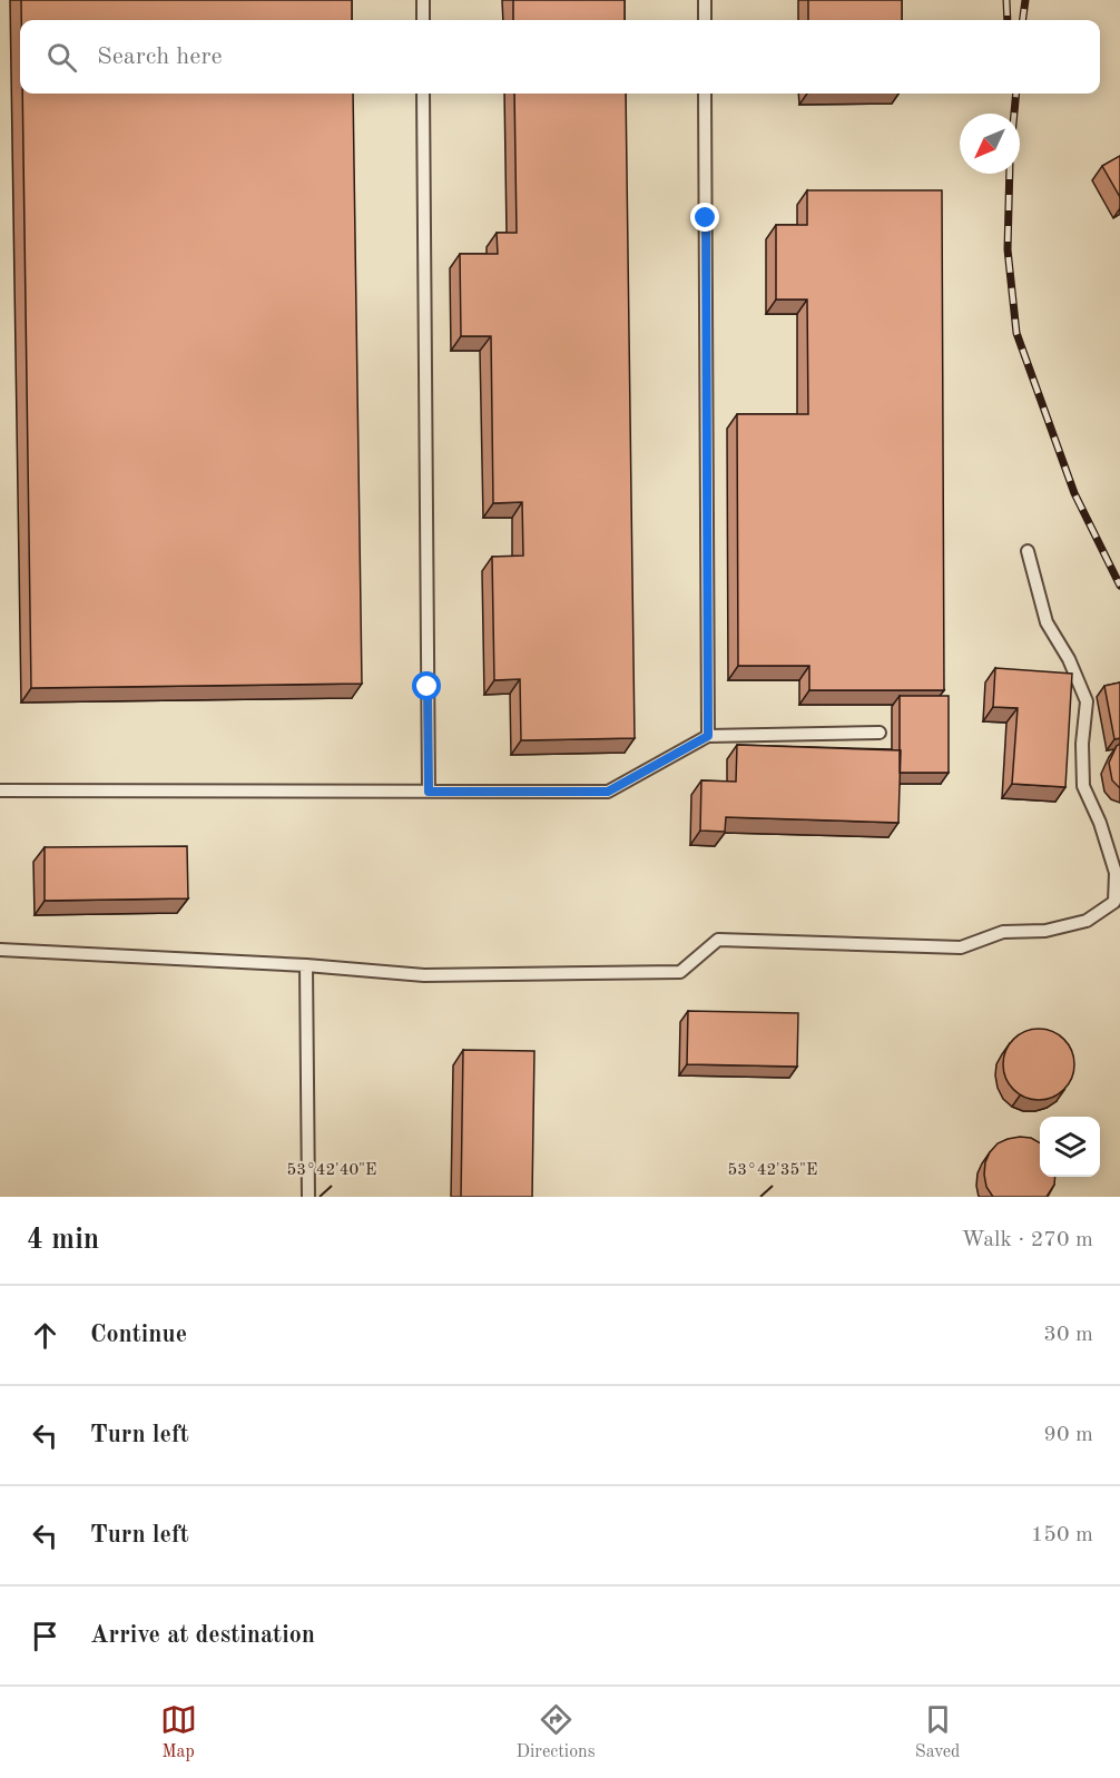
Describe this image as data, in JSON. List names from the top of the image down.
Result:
{
  "north": "bottom left",
  "page": {
    "search": "Search here",
    "heading": ["4 min", "Walk · 270 m"],
    "list": [
      ["Continue", "30 m"],
      ["Turn left", "90 m"],
      ["Turn left", "150 m"],
      "Arrive at destination"
    ],
    "nav": ["Map", "Directions", "Saved"]
  },
  "coordinates": ["53°42'40\"E", "53°42'35\"E"]
}
